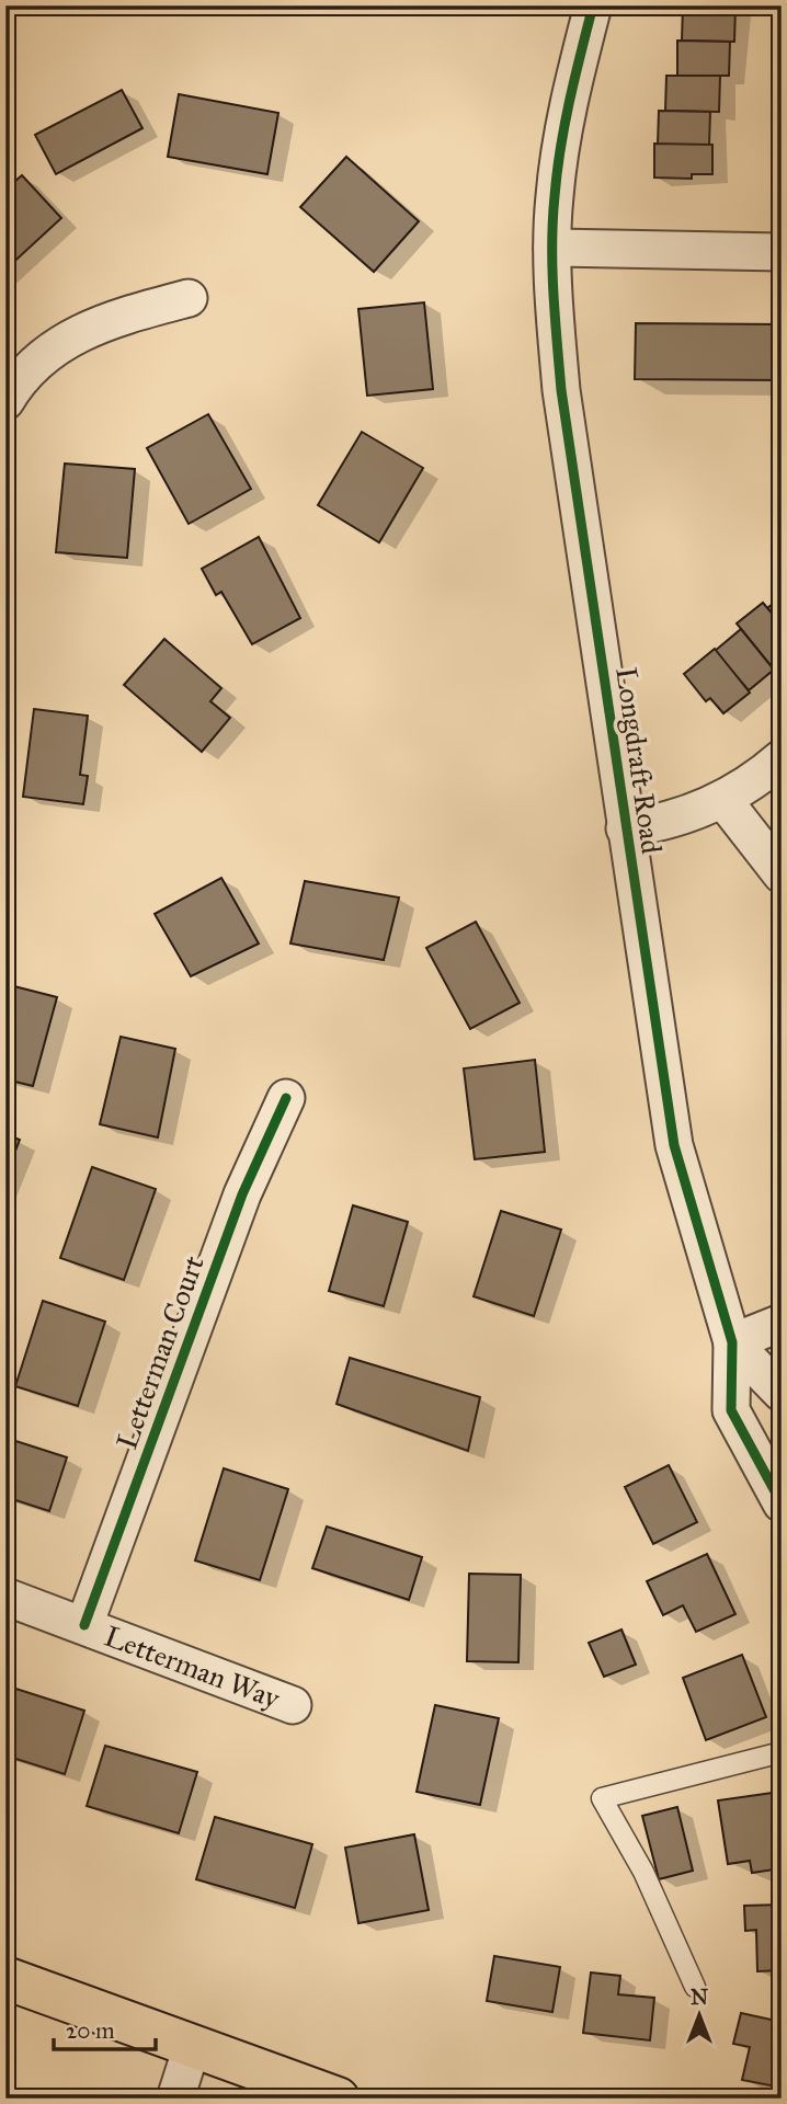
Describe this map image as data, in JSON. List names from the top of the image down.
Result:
{
  "streets": {
    "street": ["Longdraft Road", "Letterman Court", "Letterman Way"]
  },
  "crossings": [
    ["Letterman Court", "Letterman Way"]
  ],
  "scale_bar": "20 m",
  "north": "top"
}
